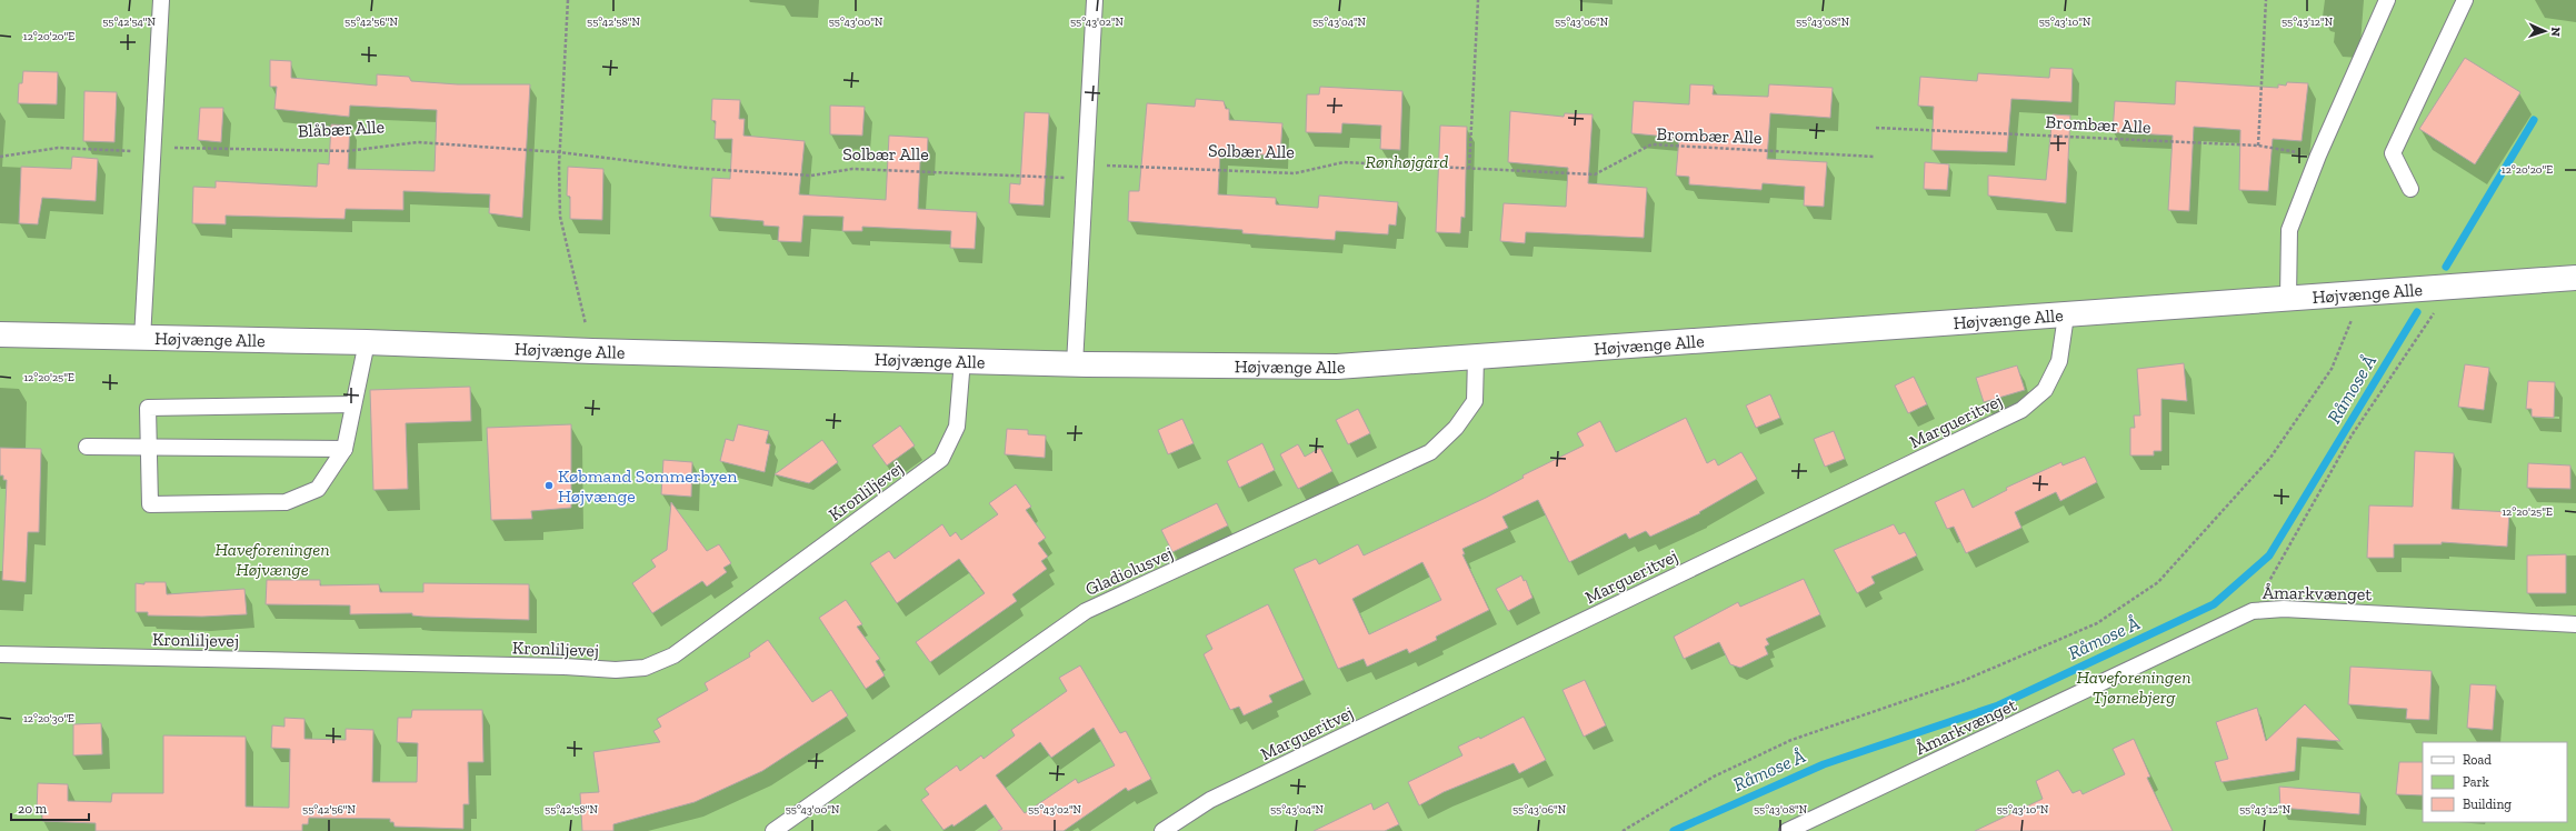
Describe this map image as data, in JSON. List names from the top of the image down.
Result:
{
  "streets": {
    "street": ["Højvænge Alle"],
    "lane": [
      "Margueritvej",
      "Kronliljevej",
      "Gladiolusvej",
      "Åmarkvænget"
    ],
    "path": ["Brombær Alle", "Blåbær Alle", "Solbær Alle"]
  },
  "crossings": [
    ["Brombær Alle", "Solbær Alle"],
    ["Blåbær Alle", "Solbær Alle"],
    ["Højvænge Alle", "Margueritvej"],
    ["Højvænge Alle", "Kronliljevej"],
    ["Højvænge Alle", "Gladiolusvej"]
  ],
  "water": ["Råmose Å"],
  "parks": ["Rønhøjgård", "Haveforeningen Højvænge", "Haveforeningen Tjørnebjerg"],
  "places": ["Købmand Sommerbyen Højvænge"],
  "legend": ["Road", "Park", "Building"],
  "scale_bar": "20 m",
  "north": "right",
  "coordinates": [
    "55°42'54\"N",
    "55°42'56\"N",
    "55°42'58\"N",
    "55°43'00\"N",
    "55°43'02\"N",
    "55°43'04\"N",
    "55°43'06\"N",
    "55°43'08\"N",
    "55°43'10\"N",
    "55°43'12\"N",
    "12°20'20\"E",
    "12°20'25\"E",
    "12°20'30\"E"
  ]
}
